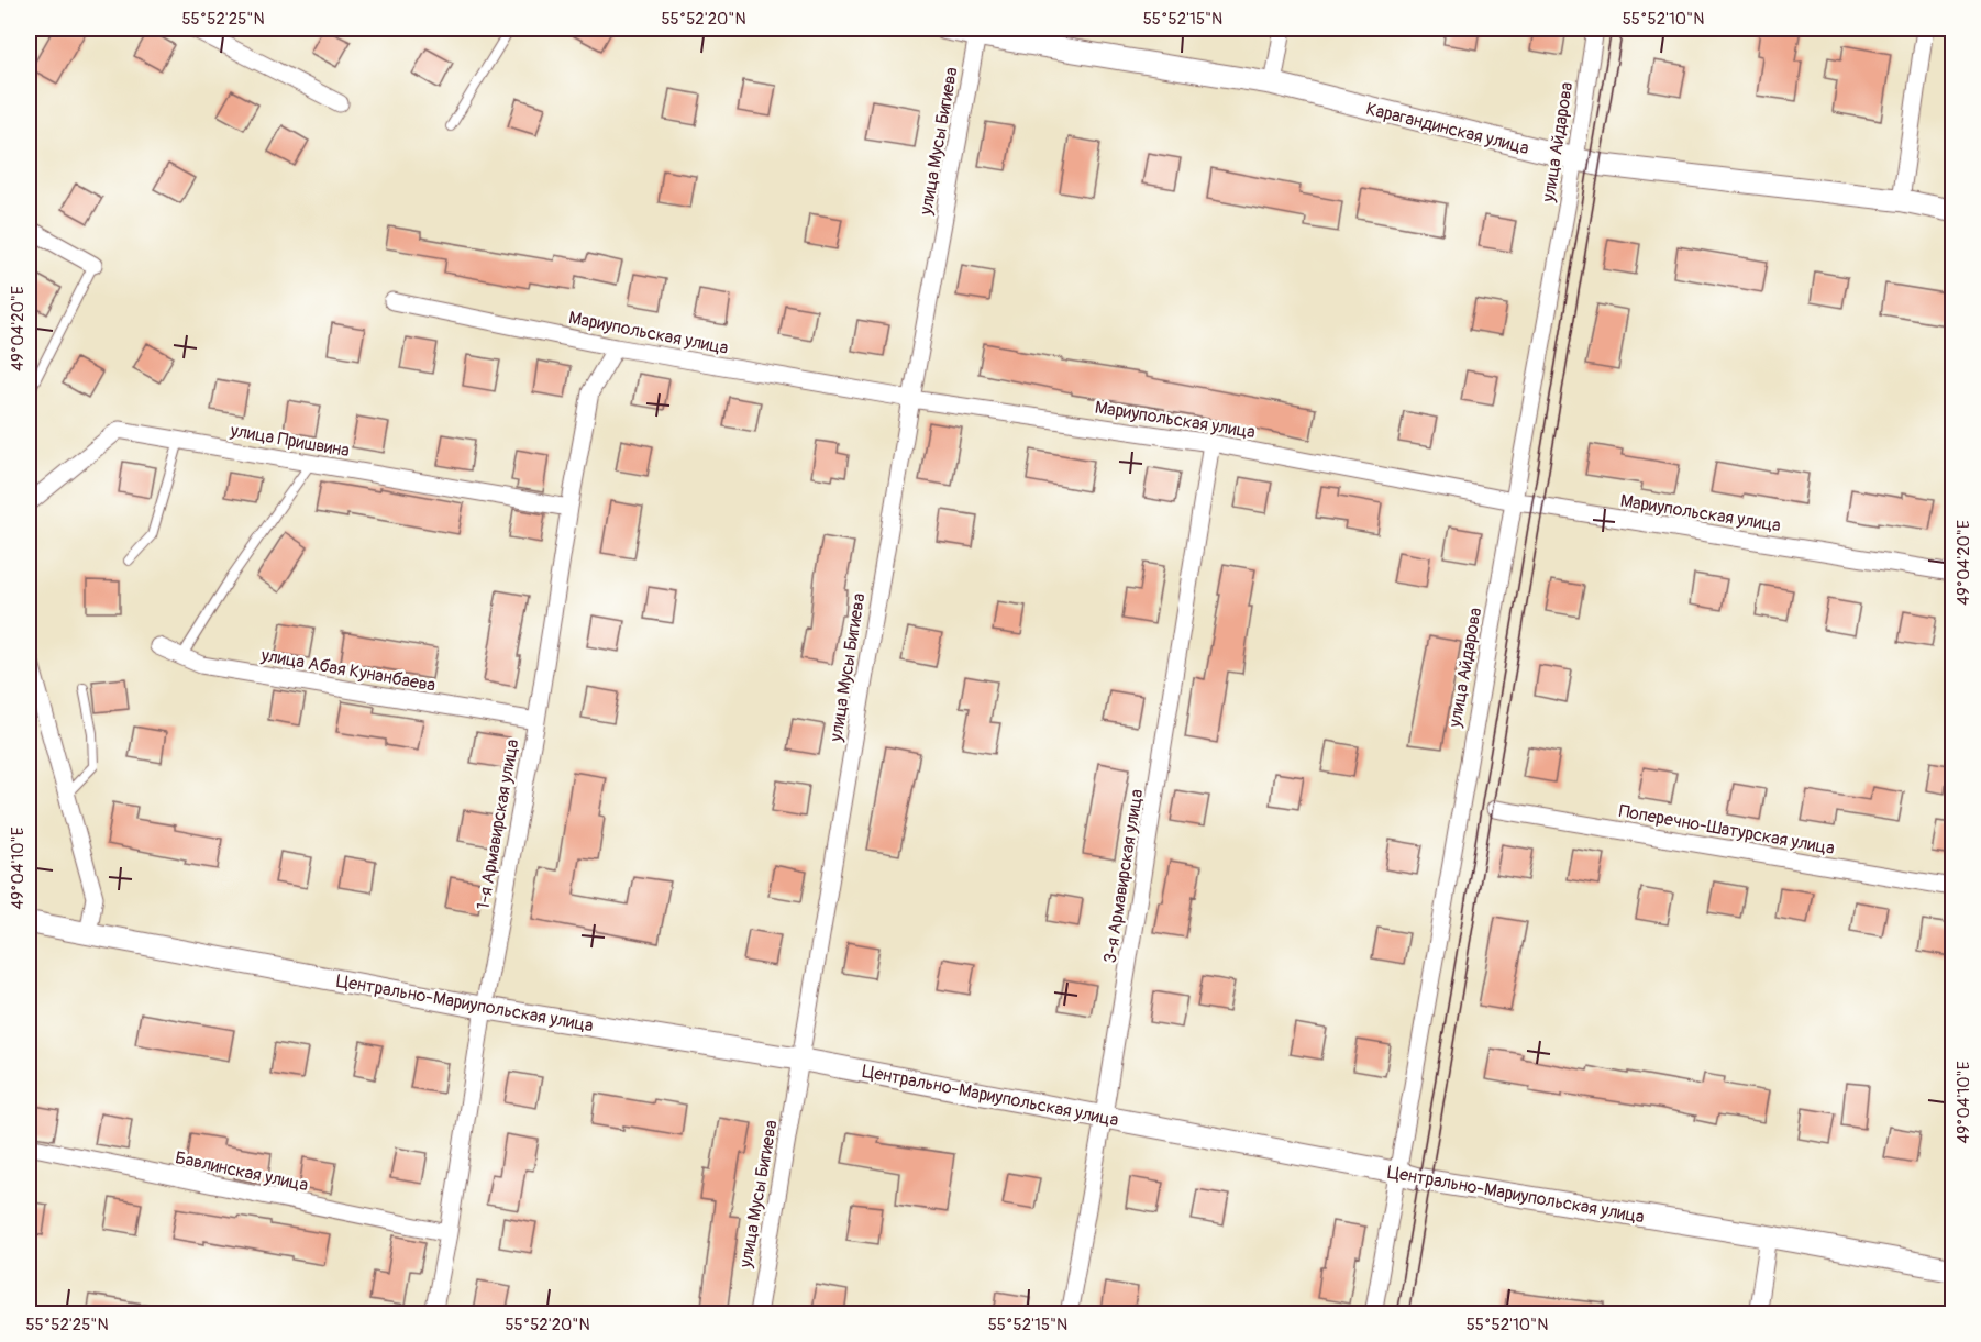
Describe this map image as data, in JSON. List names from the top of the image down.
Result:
{
  "streets": {
    "street": [
      "Карагандинская улица",
      "улица Мусы Бигиева",
      "улица Айдарова",
      "Мариупольская улица",
      "улица Пришвина",
      "улица Абая Кунанбаева",
      "1-я Армавирская улица",
      "Поперечно-Шатурская улица",
      "3-я Армавирская улица",
      "Центрально-Мариупольская улица",
      "Бавлинская улица"
    ]
  },
  "crossings": [
    ["Карагандинская улица", "улица Мусы Бигиева"],
    ["Карагандинская улица", "улица Айдарова"],
    ["улица Мусы Бигиева", "Мариупольская улица"],
    ["улица Мусы Бигиева", "Центрально-Мариупольская улица"],
    ["улица Айдарова", "Мариупольская улица"],
    ["улица Айдарова", "Центрально-Мариупольская улица"],
    ["Мариупольская улица", "1-я Армавирская улица"],
    ["Мариупольская улица", "3-я Армавирская улица"],
    ["улица Пришвина", "1-я Армавирская улица"],
    ["улица Абая Кунанбаева", "1-я Армавирская улица"],
    ["1-я Армавирская улица", "Центрально-Мариупольская улица"],
    ["1-я Армавирская улица", "Бавлинская улица"],
    ["3-я Армавирская улица", "Центрально-Мариупольская улица"]
  ],
  "coordinates": [
    "55°52'25\"N",
    "55°52'20\"N",
    "55°52'15\"N",
    "55°52'10\"N",
    "49°04'20\"E",
    "49°04'10\"E"
  ]
}
